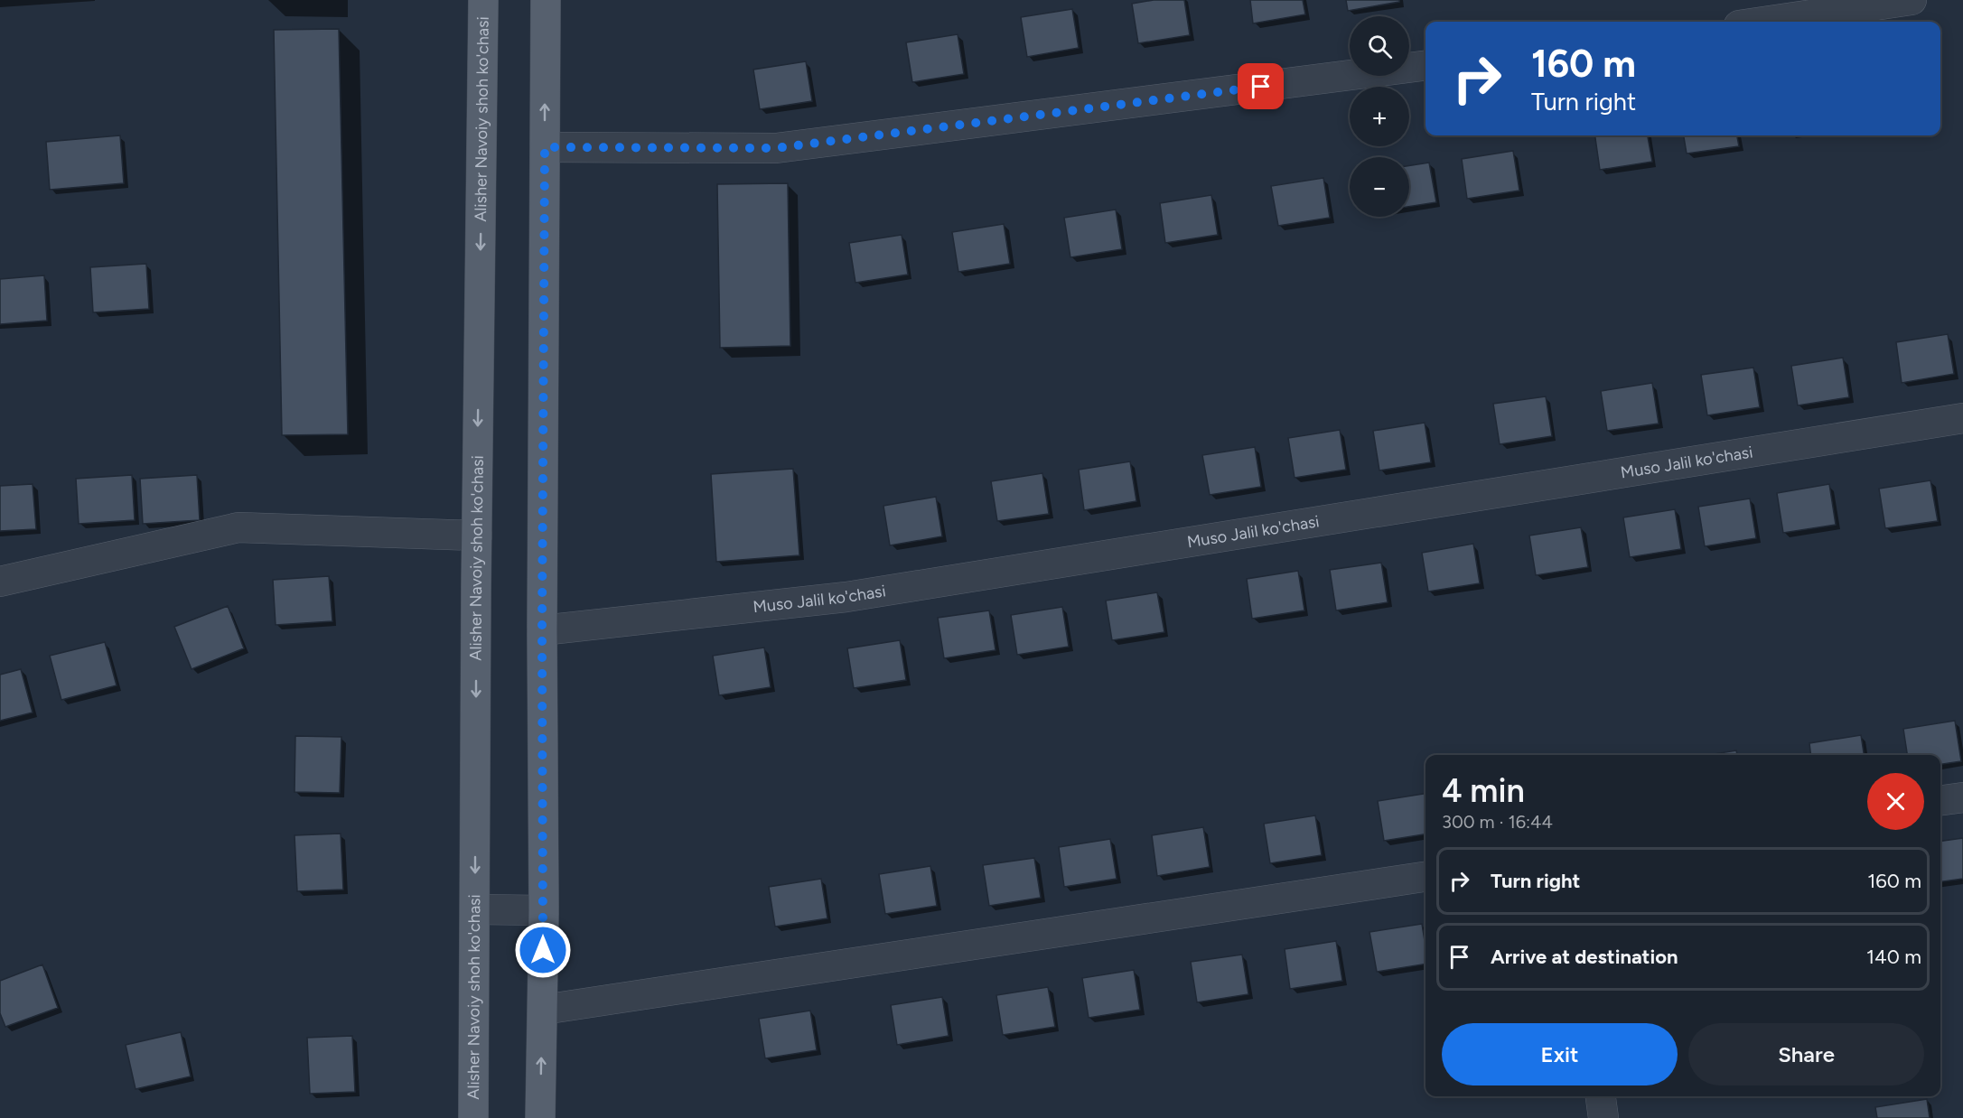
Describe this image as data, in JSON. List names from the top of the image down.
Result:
{
  "streets": {
    "main road": ["Alisher Navoiy shoh ko'chasi"],
    "street": ["Muso Jalil ko'chasi"]
  },
  "page": {
    "map_buttons": ["+", "−"],
    "turn": ["160 m", "Turn right"],
    "heading": ["4 min", "300 m · 16:44"],
    "list": [
      {
        "name": "Turn right",
        "value": "160 m"
      },
      {
        "name": "Arrive at destination",
        "value": "140 m"
      }
    ],
    "buttons": ["Exit", "Share"]
  }
}
